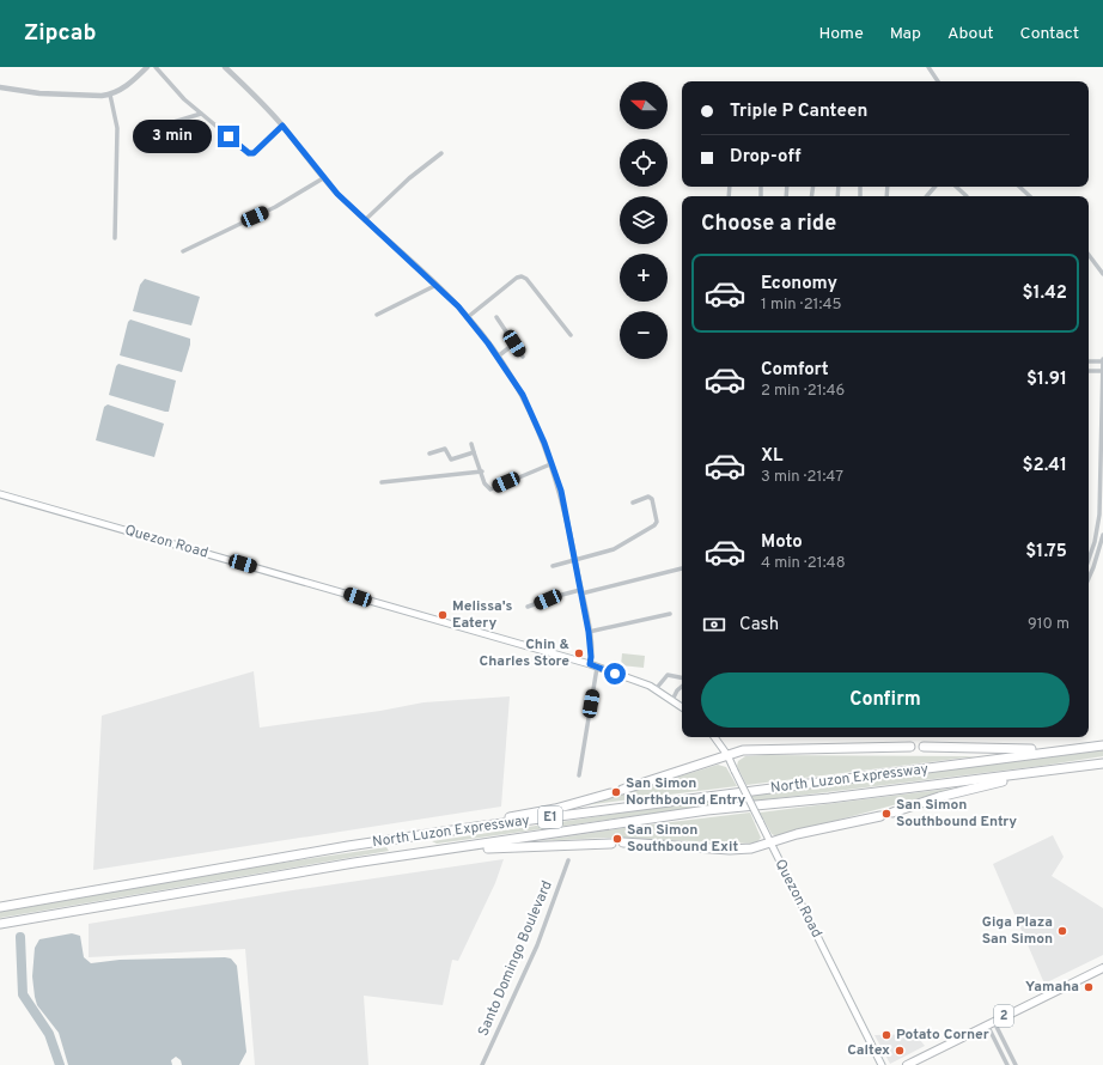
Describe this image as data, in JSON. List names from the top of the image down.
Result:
{
  "streets": {
    "highway": ["North Luzon Expressway", "E1", "2"],
    "main road": ["Quezon Road"],
    "street": ["Santo Domingo Boulevard"]
  },
  "places": [
    "Melissa's Eatery",
    "Chin & Charles Store",
    "San Simon Northbound Entry",
    "San Simon Southbound Entry",
    "San Simon Southbound Exit",
    "Giga Plaza San Simon",
    "Yamaha",
    "Potato Corner",
    "Caltex"
  ],
  "north": "left",
  "page": {
    "header": "Zipcab",
    "nav": [
      "Home",
      "Map",
      "About",
      "Contact"
    ],
    "map_buttons": ["+", "−"],
    "banner": ["Triple P Canteen", "Drop-off"],
    "bubble": "3 min",
    "heading": "Choose a ride",
    "list": [
      {
        "name": "Economy",
        "note": "1 min · 21:45",
        "value": "$1.42"
      },
      {
        "name": "Comfort",
        "note": "2 min · 21:46",
        "value": "$1.91"
      },
      {
        "name": "XL",
        "note": "3 min · 21:47",
        "value": "$2.41"
      },
      {
        "name": "Moto",
        "note": "4 min · 21:48",
        "value": "$1.75"
      }
    ],
    "pay": ["Cash", "910 m"],
    "buttons": "Confirm"
  }
}
